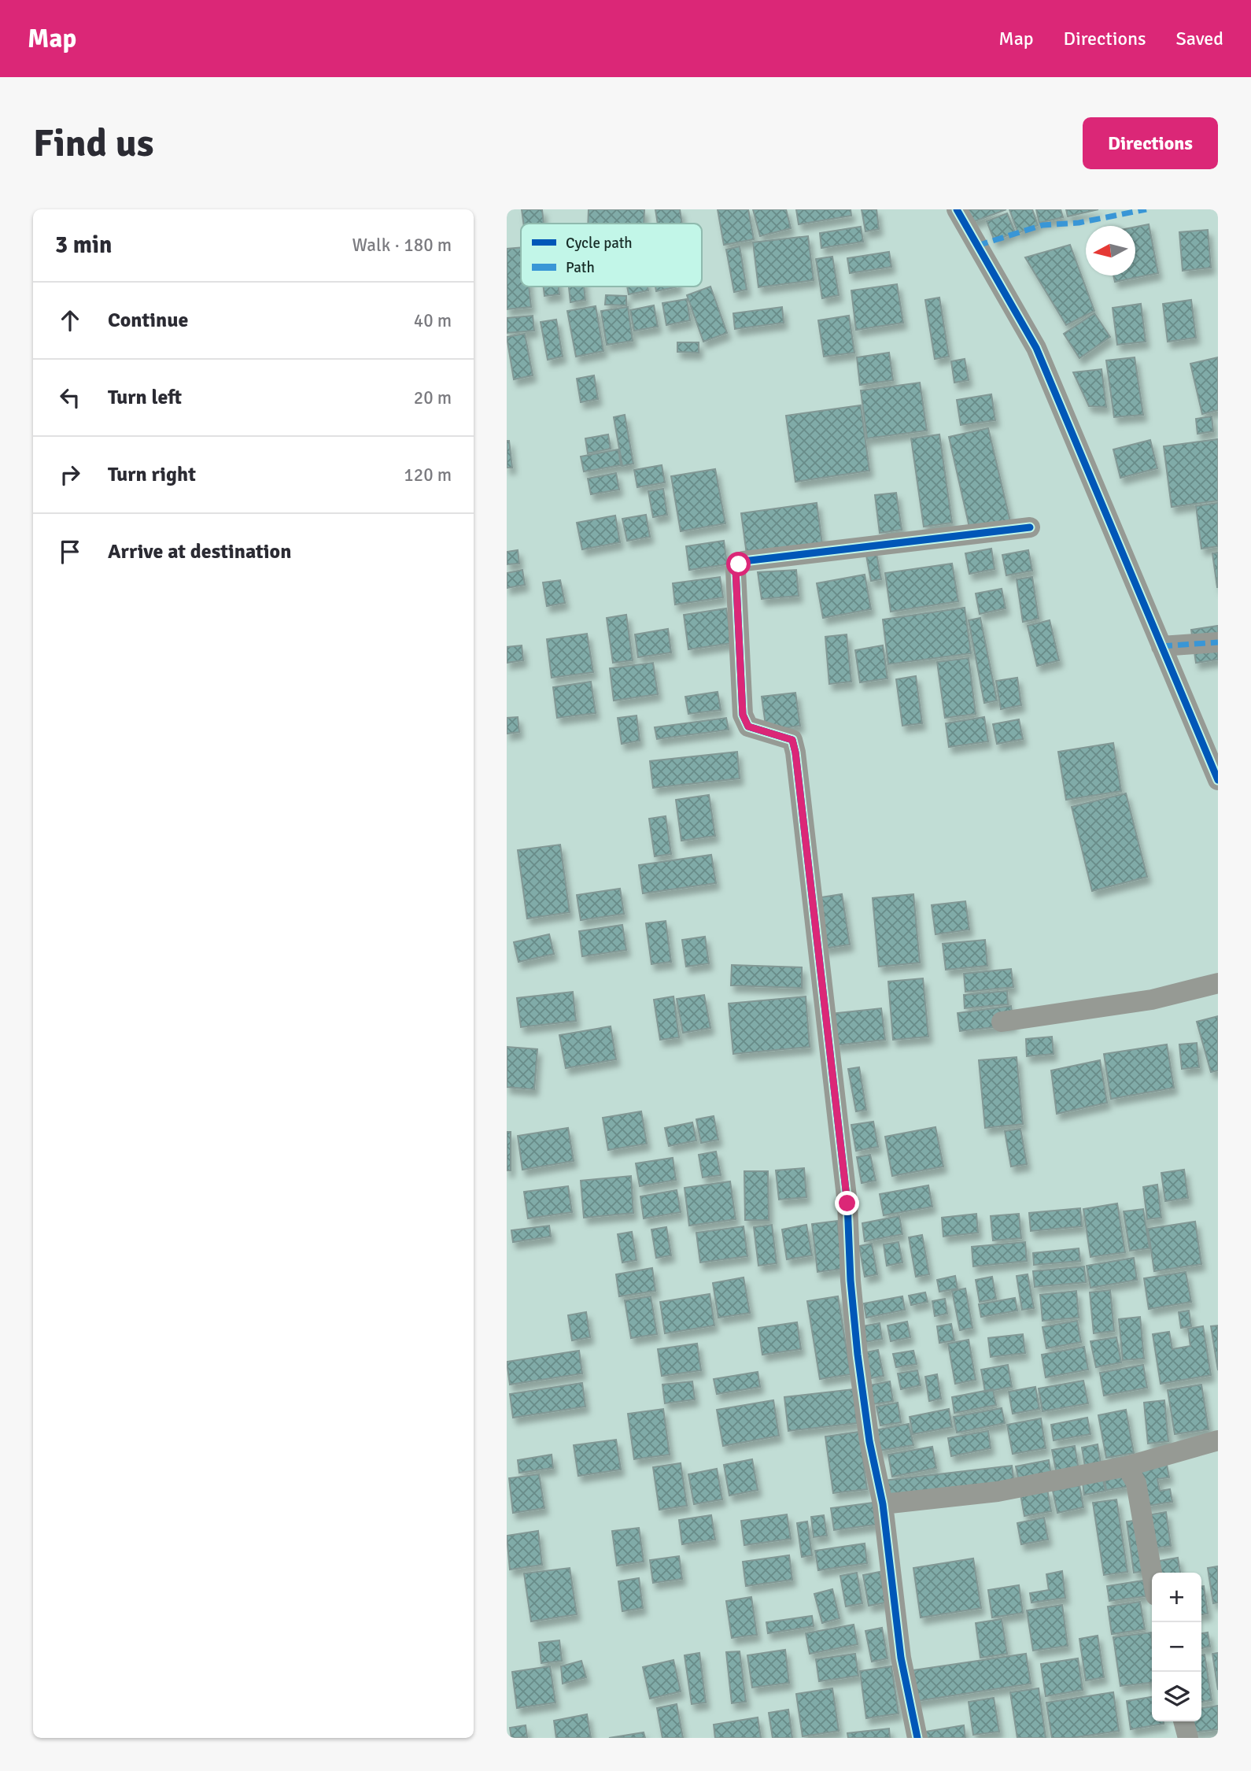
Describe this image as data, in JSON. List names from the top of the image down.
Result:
{
  "legend": ["Cycle path", "Path"],
  "north": "left",
  "page": {
    "header": "Map",
    "nav": ["Map", "Directions", "Saved"],
    "buttons": "Directions",
    "title": "Find us",
    "heading": ["3 min", "Walk · 180 m"],
    "list": [
      ["Continue", "40 m"],
      ["Turn left", "20 m"],
      ["Turn right", "120 m"],
      "Arrive at destination"
    ],
    "map_buttons": ["+", "−"]
  }
}
